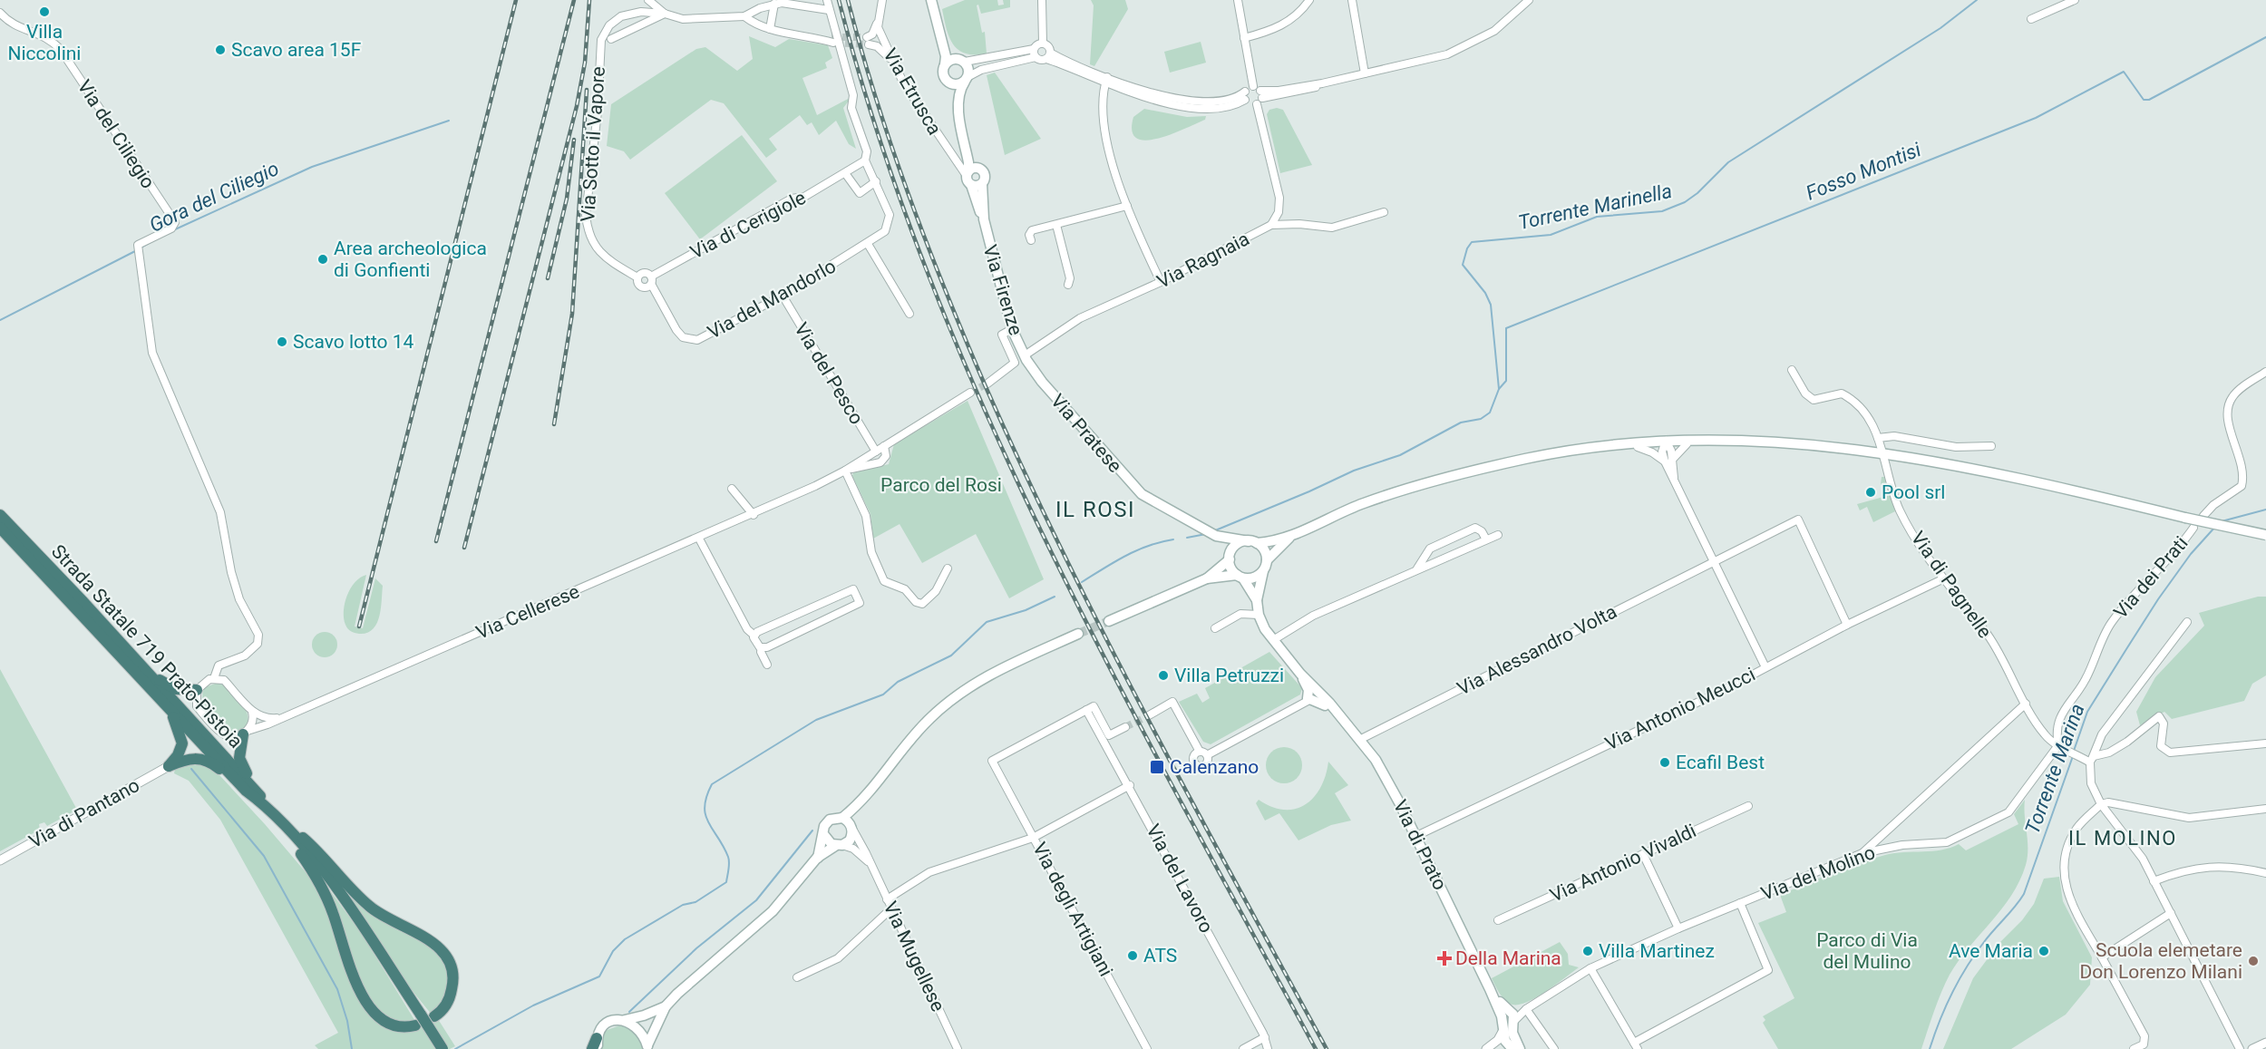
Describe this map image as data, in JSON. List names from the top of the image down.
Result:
{
  "streets": {
    "highway": ["Strada Statale 719 Prato-Pistoia"],
    "main road": ["Via Firenze", "Via Pratese", "Via di Prato"],
    "street": [
      "Via Etrusca",
      "Via del Ciliegio",
      "Via Sotto il Vapore",
      "Via di Cerigiole",
      "Via Ragnaia",
      "Via del Mandorlo",
      "Via del Pesco",
      "Via dei Prati",
      "Via di Pagnelle",
      "Via Cellerese",
      "Via Alessandro Volta",
      "Via Antonio Meucci",
      "Via di Pantano",
      "Via Antonio Vivaldi",
      "Via del Molino",
      "Via del Lavoro",
      "Via degli Artigiani",
      "Via Mugellese"
    ]
  },
  "crossings": [
    ["Via Etrusca", "Via Firenze"],
    ["Via Sotto il Vapore", "Via di Cerigiole"],
    ["Via Sotto il Vapore", "Via del Mandorlo"],
    ["Via di Cerigiole", "Via del Mandorlo"],
    ["Via Ragnaia", "Via Firenze"],
    ["Via Ragnaia", "Via Pratese"],
    ["Via Firenze", "Via Pratese"],
    ["Via del Mandorlo", "Via del Pesco"],
    ["Via del Pesco", "Via Cellerese"],
    ["Via Pratese", "Via di Prato"],
    ["Via dei Prati", "Via di Pagnelle"],
    ["Via dei Prati", "Via del Molino"],
    ["Via di Pagnelle", "Via Antonio Meucci"],
    ["Via di Pagnelle", "Via del Molino"],
    ["Via Alessandro Volta", "Via Antonio Meucci"],
    ["Via Alessandro Volta", "Via di Prato"],
    ["Via Antonio Meucci", "Via di Prato"],
    ["Via di Prato", "Via del Molino"],
    ["Via del Lavoro", "Via degli Artigiani"]
  ],
  "districts": ["IL ROSI", "IL MOLINO"],
  "water": [
    "Fosso Montisi",
    "Gora del Ciliegio",
    "Torrente Marinella",
    "Torrente Marina"
  ],
  "parks": ["Parco del Rosi", "Parco di Via del Mulino"],
  "places": {
    "other": [
      "Villa Niccolini",
      "Scavo area 15F",
      "Area archeologica di Gonfienti",
      "Scavo lotto 14",
      "Pool srl",
      "Villa Petruzzi",
      "Ecafil Best",
      "Villa Martinez",
      "Ave Maria",
      "ATS",
      "Scuola elemetare Don Lorenzo Milani"
    ],
    "transit": ["Calenzano"],
    "health": ["Della Marina"]
  }
}
